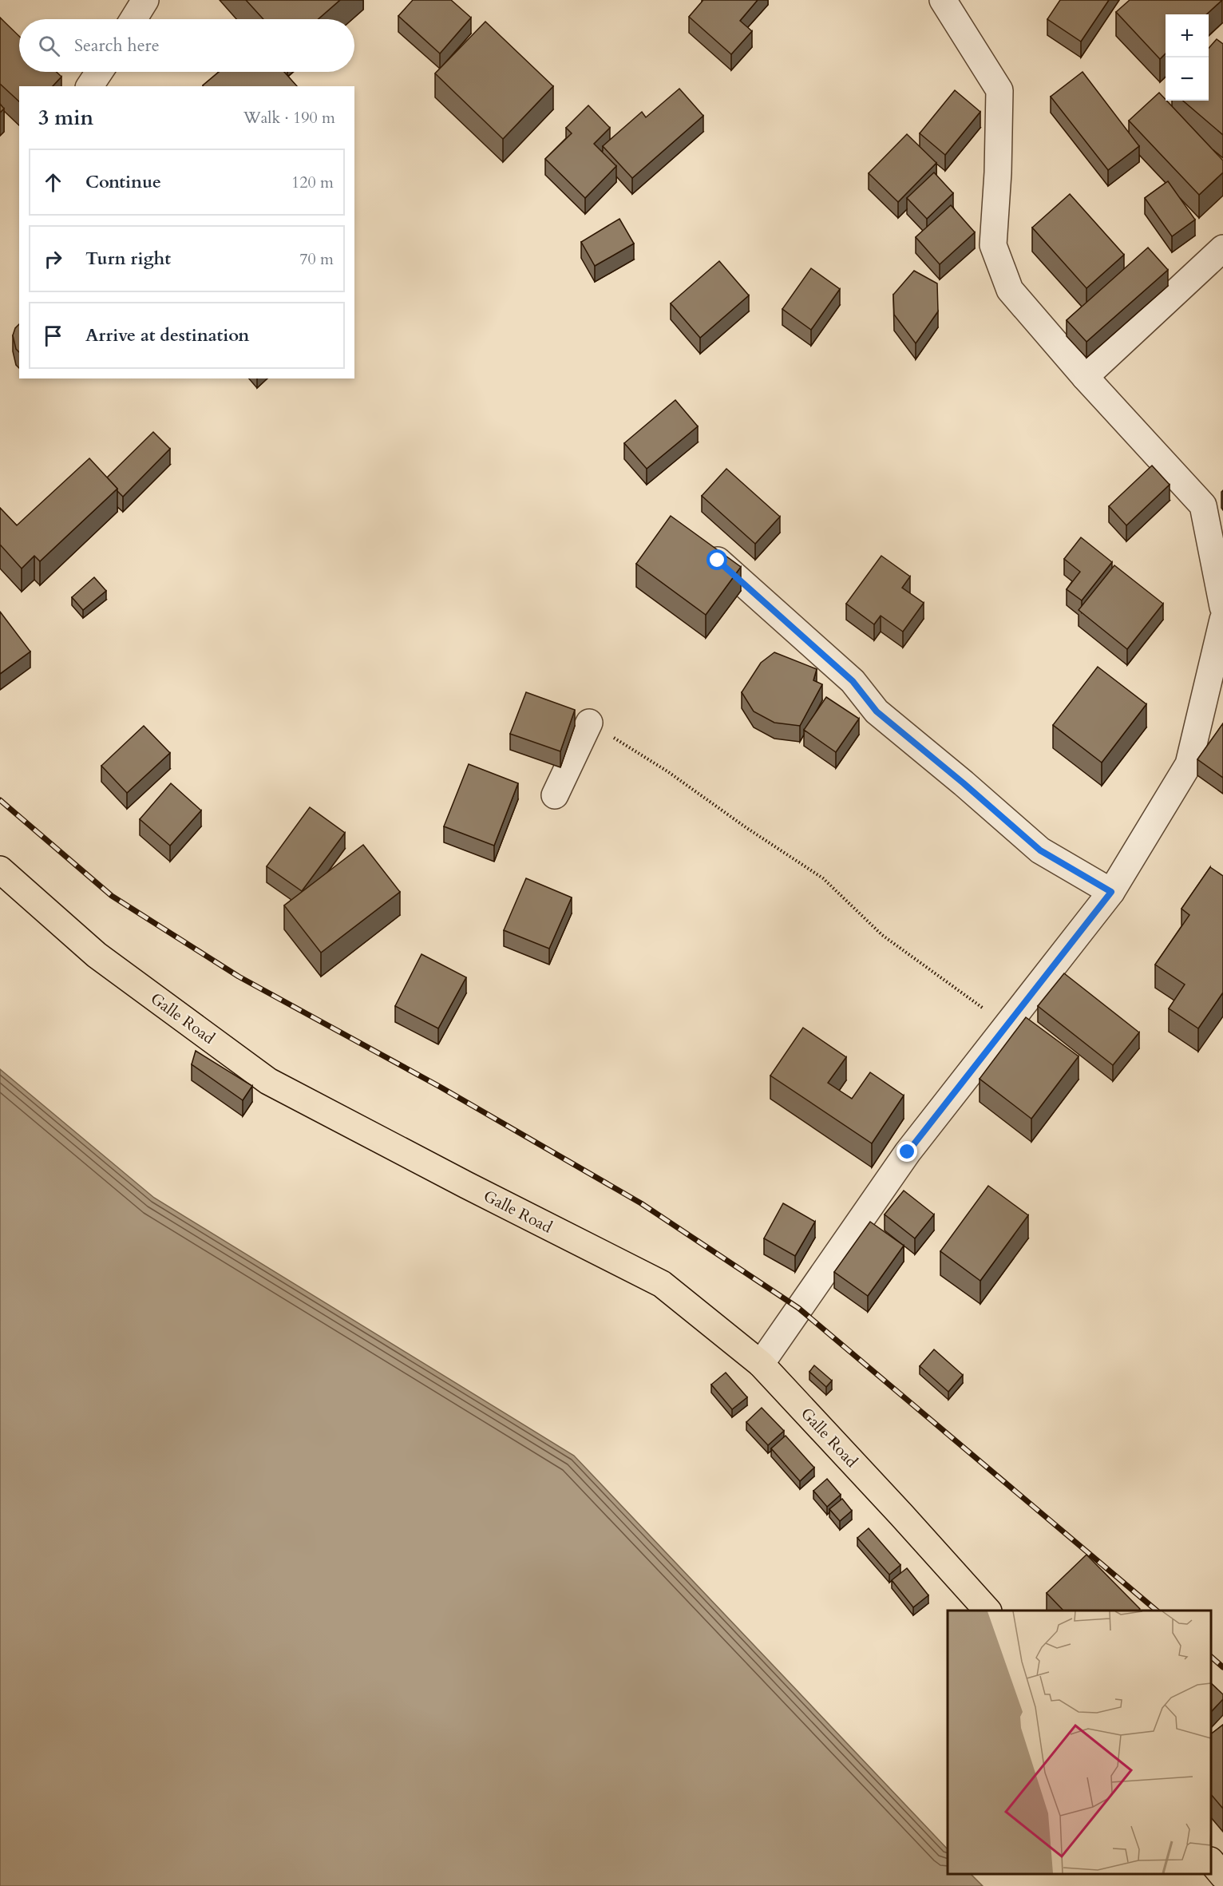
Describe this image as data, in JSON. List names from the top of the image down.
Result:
{
  "streets": {
    "highway": ["Galle Road"]
  },
  "page": {
    "map_buttons": ["+", "−"],
    "search": "Search here",
    "heading": ["3 min", "Walk · 190 m"],
    "list": [
      ["Continue", "120 m"],
      ["Turn right", "70 m"],
      "Arrive at destination"
    ]
  }
}
